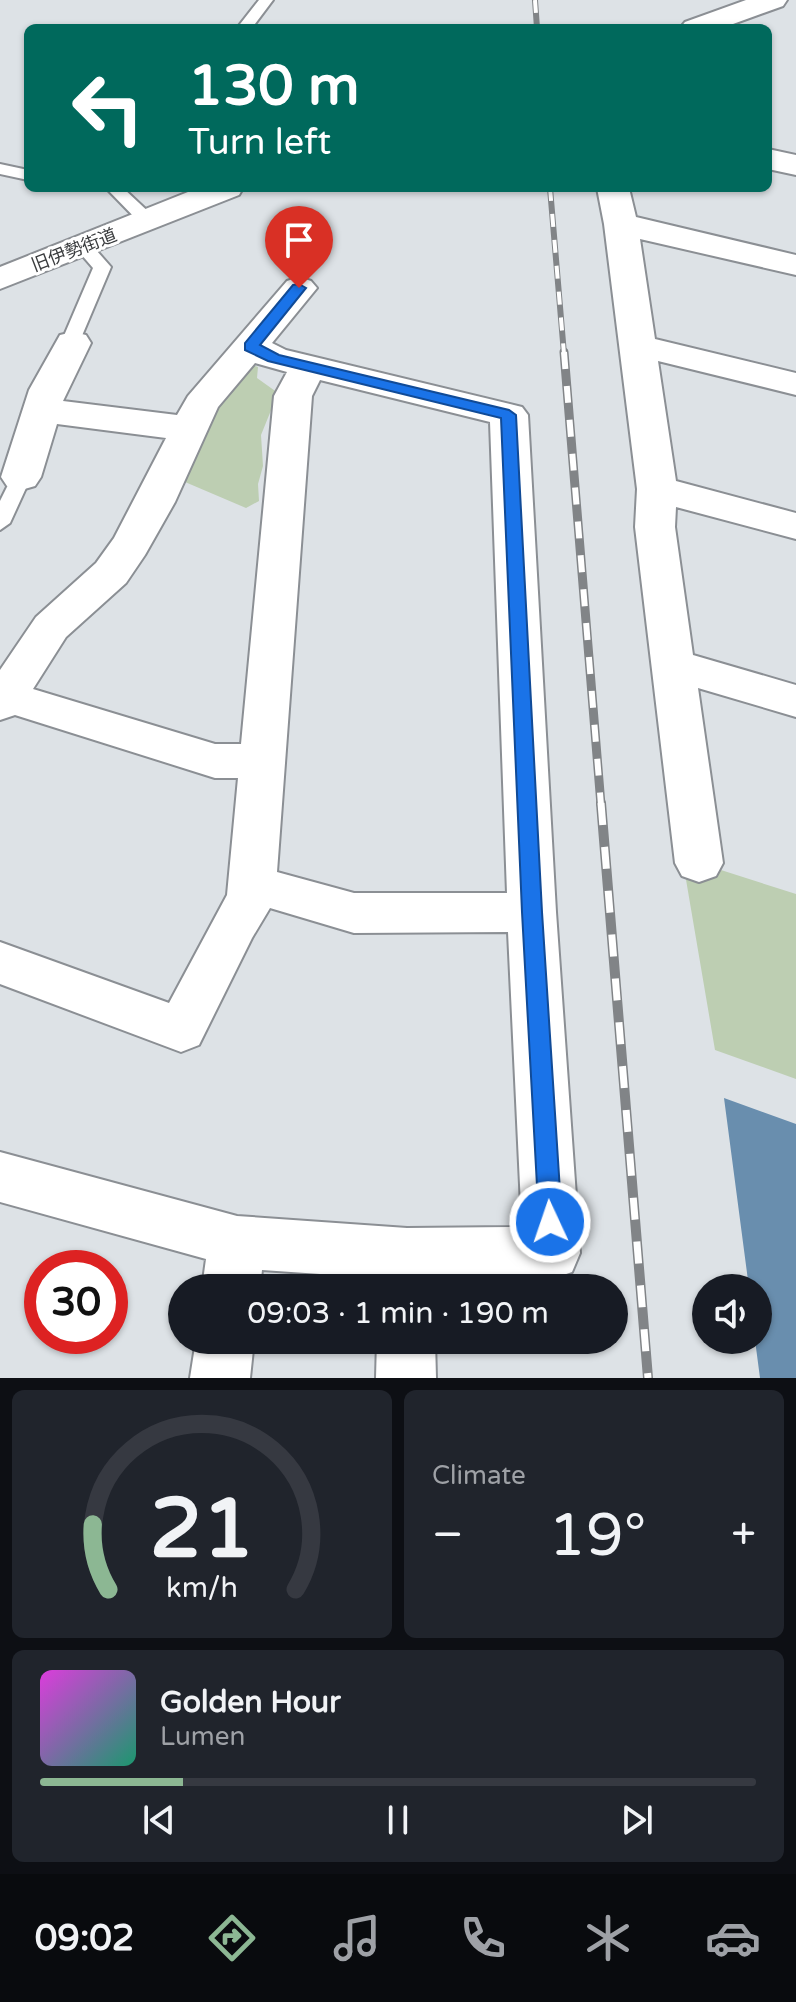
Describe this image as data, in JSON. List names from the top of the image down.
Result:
{
  "streets": {
    "street": ["旧伊勢街道"]
  },
  "page": {
    "turn": ["130 m", "Turn left"],
    "limit": "30",
    "trip": "09:03 · 1 min · 190 m",
    "tile": "Climate",
    "heat": ["−", "19°", "+"],
    "song": ["Golden Hour", "Lumen"],
    "tabs": "09:02",
    "gauge": ["21", "km/h"]
  }
}
